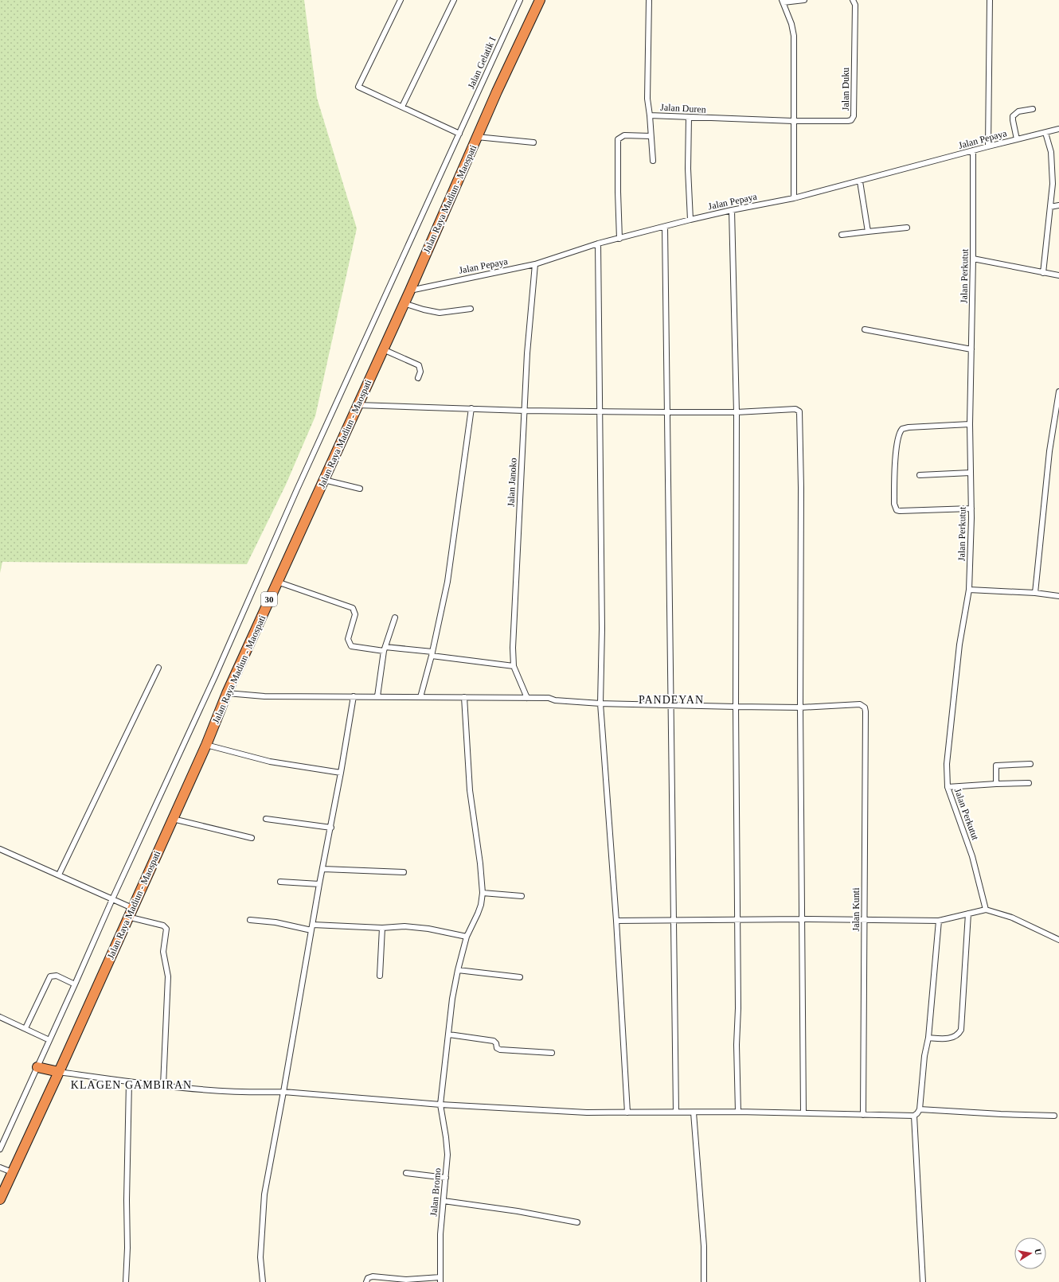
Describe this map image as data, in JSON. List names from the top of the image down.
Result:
{
  "streets": {
    "highway": ["Jalan Raya Madiun - Maospati", "30"],
    "street": [
      "Jalan Gelatik I",
      "Jalan Duku",
      "Jalan Duren",
      "Jalan Pepaya",
      "Jalan Perkutut",
      "Jalan Janoko",
      "Jalan Kunti",
      "Jalan Bromo"
    ]
  },
  "crossings": [
    ["Jalan Duku", "Jalan Duren"],
    ["Jalan Pepaya", "Jalan Raya Madiun - Maospati"],
    ["Jalan Pepaya", "Jalan Perkutut"],
    ["Jalan Pepaya", "Jalan Janoko"]
  ],
  "districts": ["PANDEYAN", "KLAGEN GAMBIRAN"],
  "north": "right"
}
